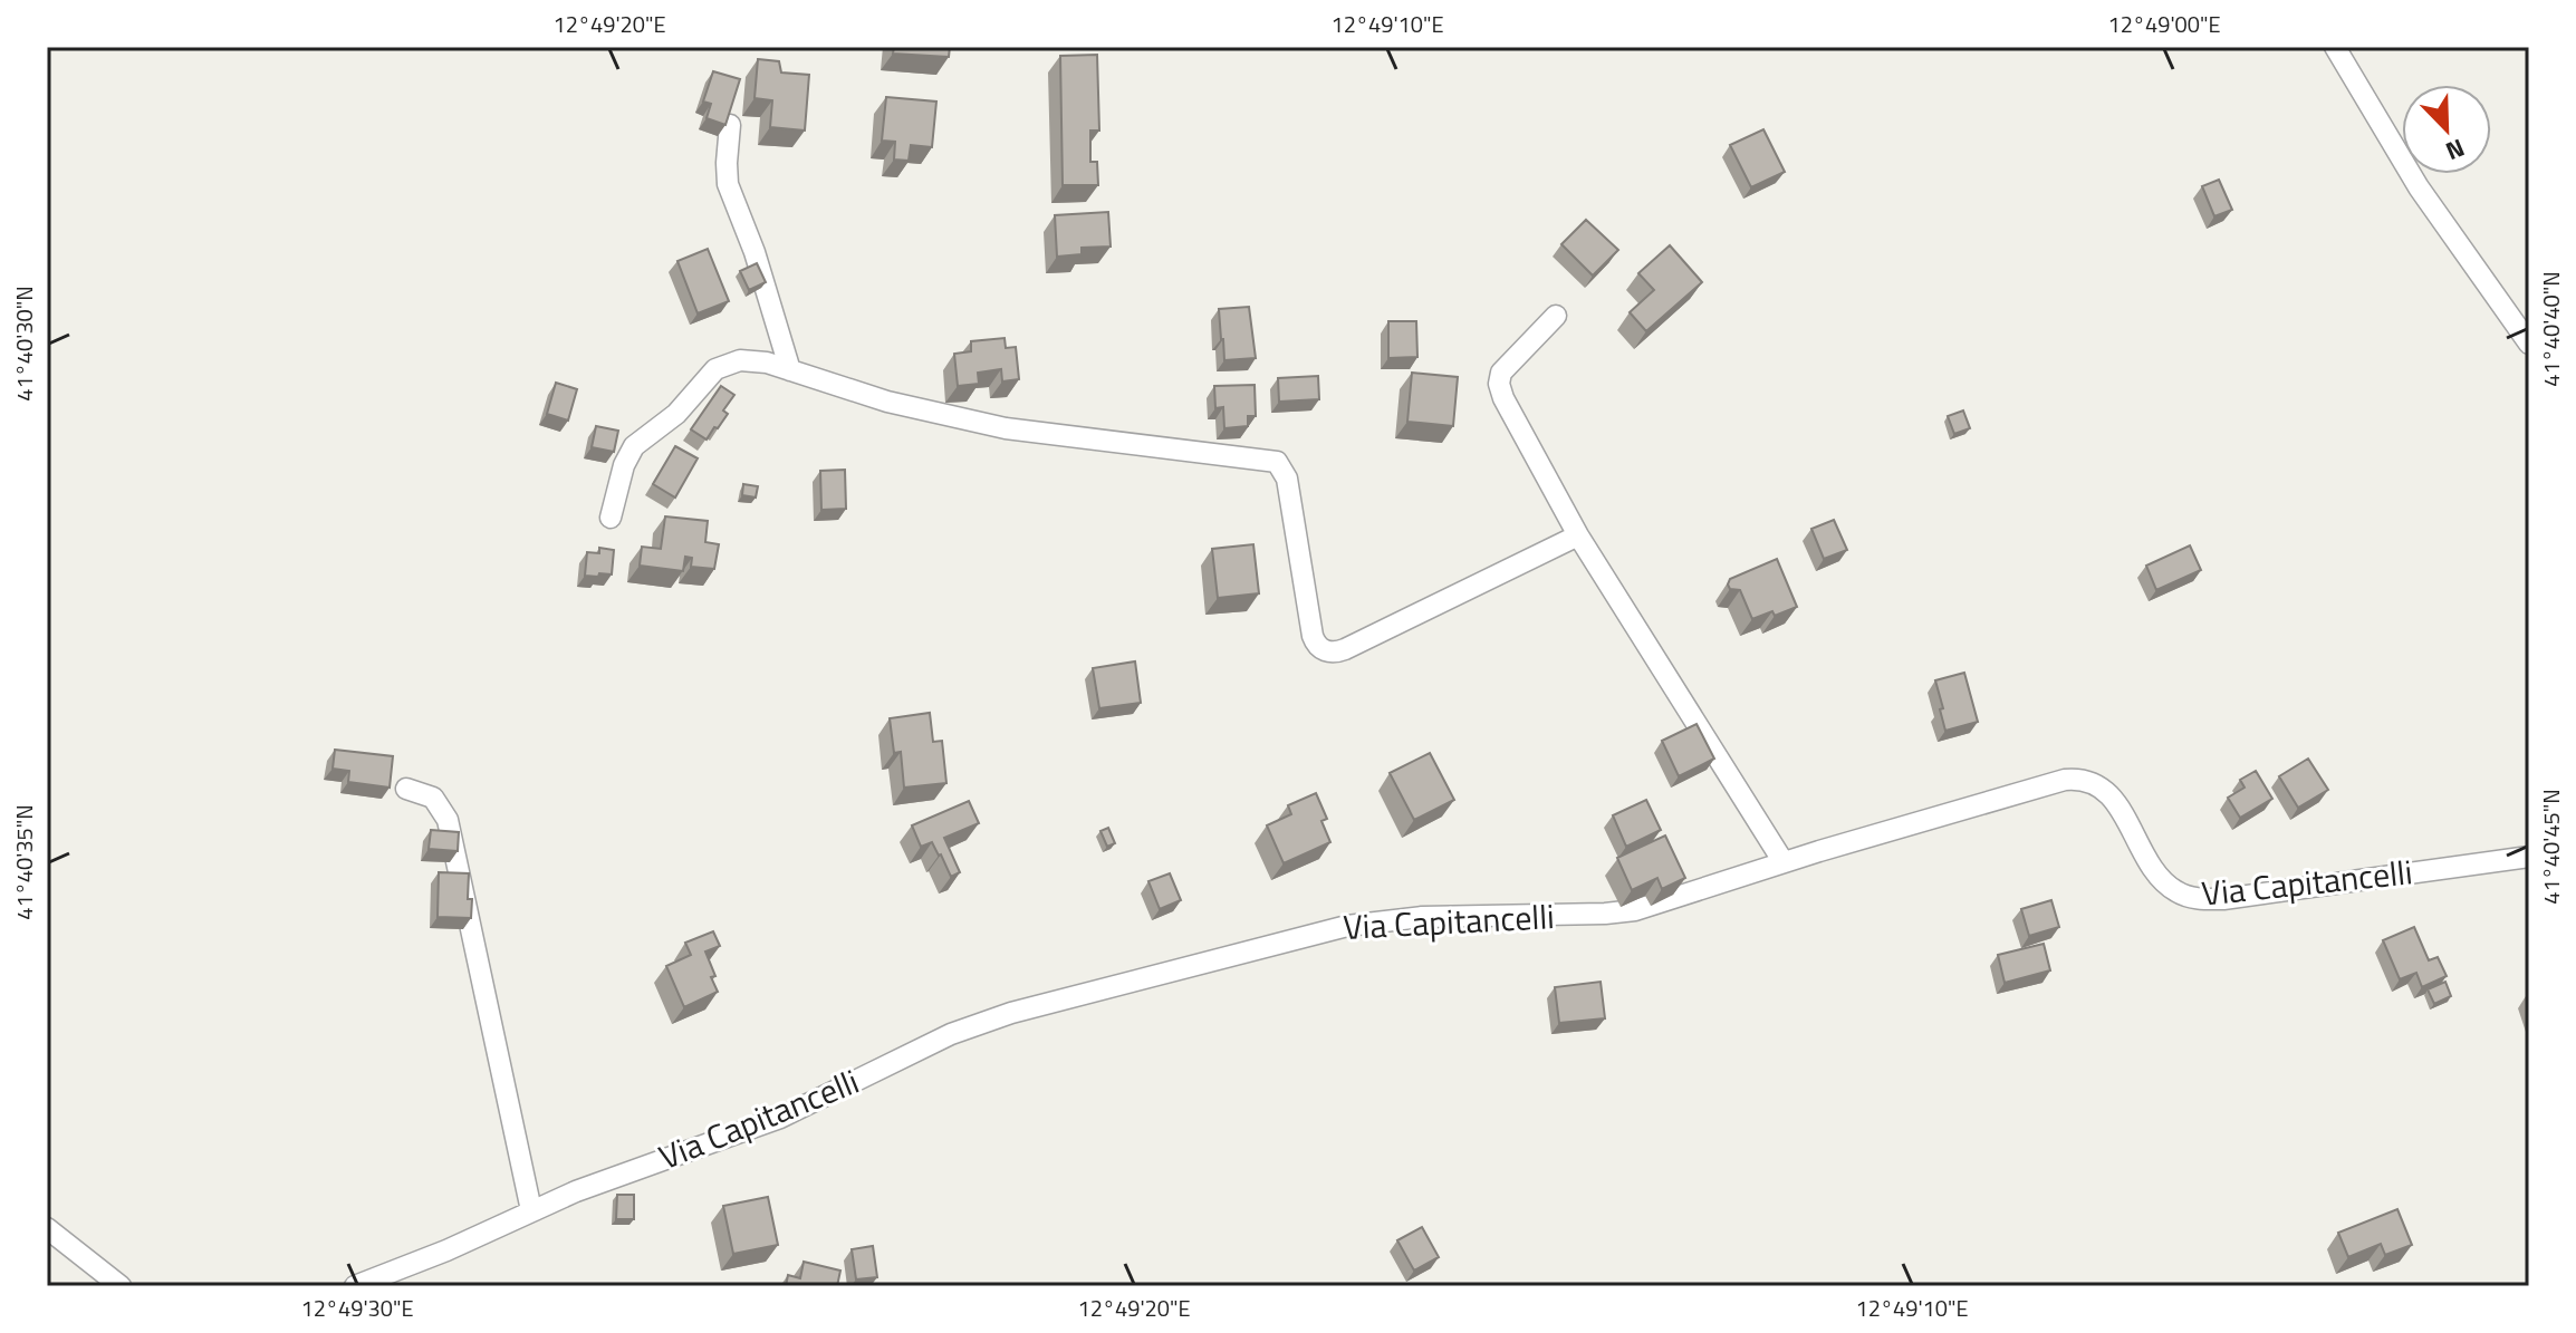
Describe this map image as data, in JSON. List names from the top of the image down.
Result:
{
  "streets": {
    "street": ["Via Capitancelli"]
  },
  "north": "bottom right",
  "coordinates": [
    "12°49'20\"E",
    "12°49'10\"E",
    "12°49'00\"E",
    "41°40'40\"N",
    "41°40'30\"N",
    "41°40'45\"N",
    "41°40'35\"N",
    "12°49'30\"E"
  ]
}
